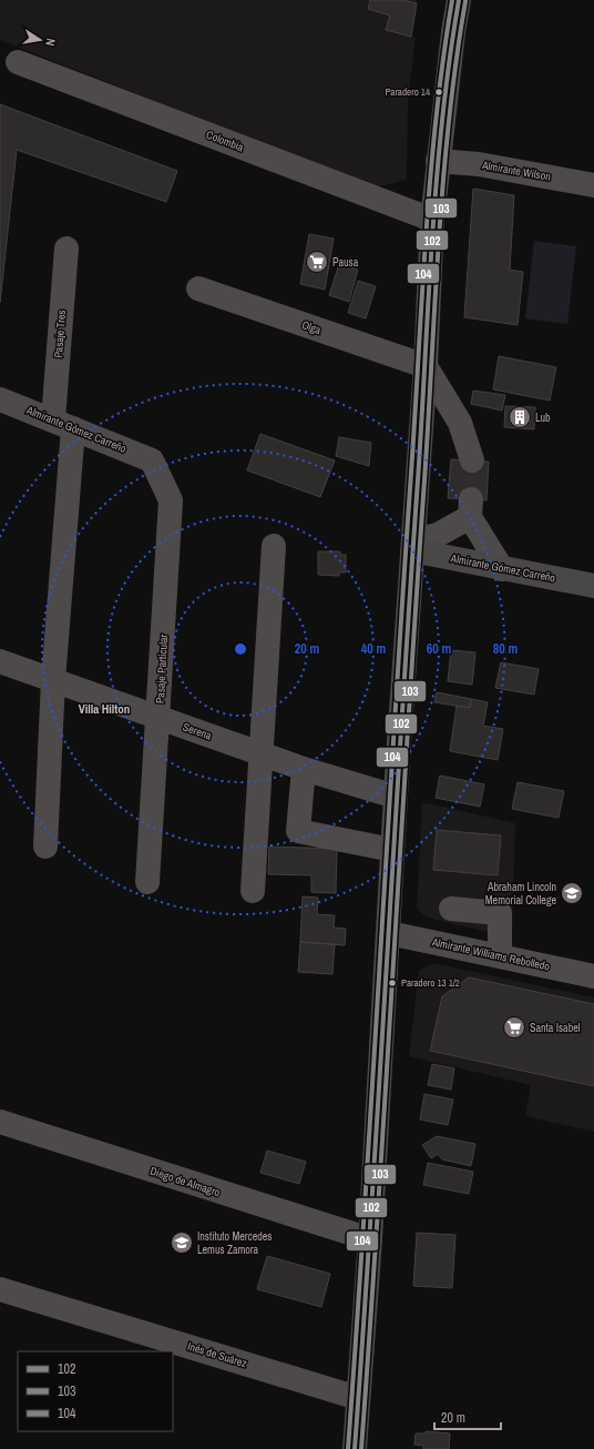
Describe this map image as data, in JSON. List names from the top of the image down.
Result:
{
  "streets": {
    "main road": ["Almirante Gómez Carreño"],
    "street": [
      "Colombia",
      "Almirante Wilson",
      "Olga",
      "Pasaje Tres",
      "Pasaje Particular",
      "Serena",
      "Almirante Williams Rebolledo",
      "Diego de Almagro",
      "Inés de Suárez"
    ]
  },
  "crossings": [
    ["Pasaje Tres", "Almirante Gómez Carreño"],
    ["Almirante Gómez Carreño", "Pasaje Particular"],
    ["Pasaje Particular", "Serena"]
  ],
  "districts": ["Villa Hilton"],
  "places": {
    "other": ["Paradero 14", "Paradero 13 1/2"],
    "supermarket": ["Pausa", "Santa Isabel"],
    "building": ["Lub"],
    "school or university": ["Abraham Lincoln Memorial College", "Instituto Mercedes Lemus Zamora"]
  },
  "lines": ["transit line 102", "transit line 104", "transit line 103"],
  "legend": ["102", "103", "104"],
  "scale_bar": "20 m",
  "north": "right",
  "rings": [
    "20 m",
    "40 m",
    "60 m",
    "80 m"
  ]
}
